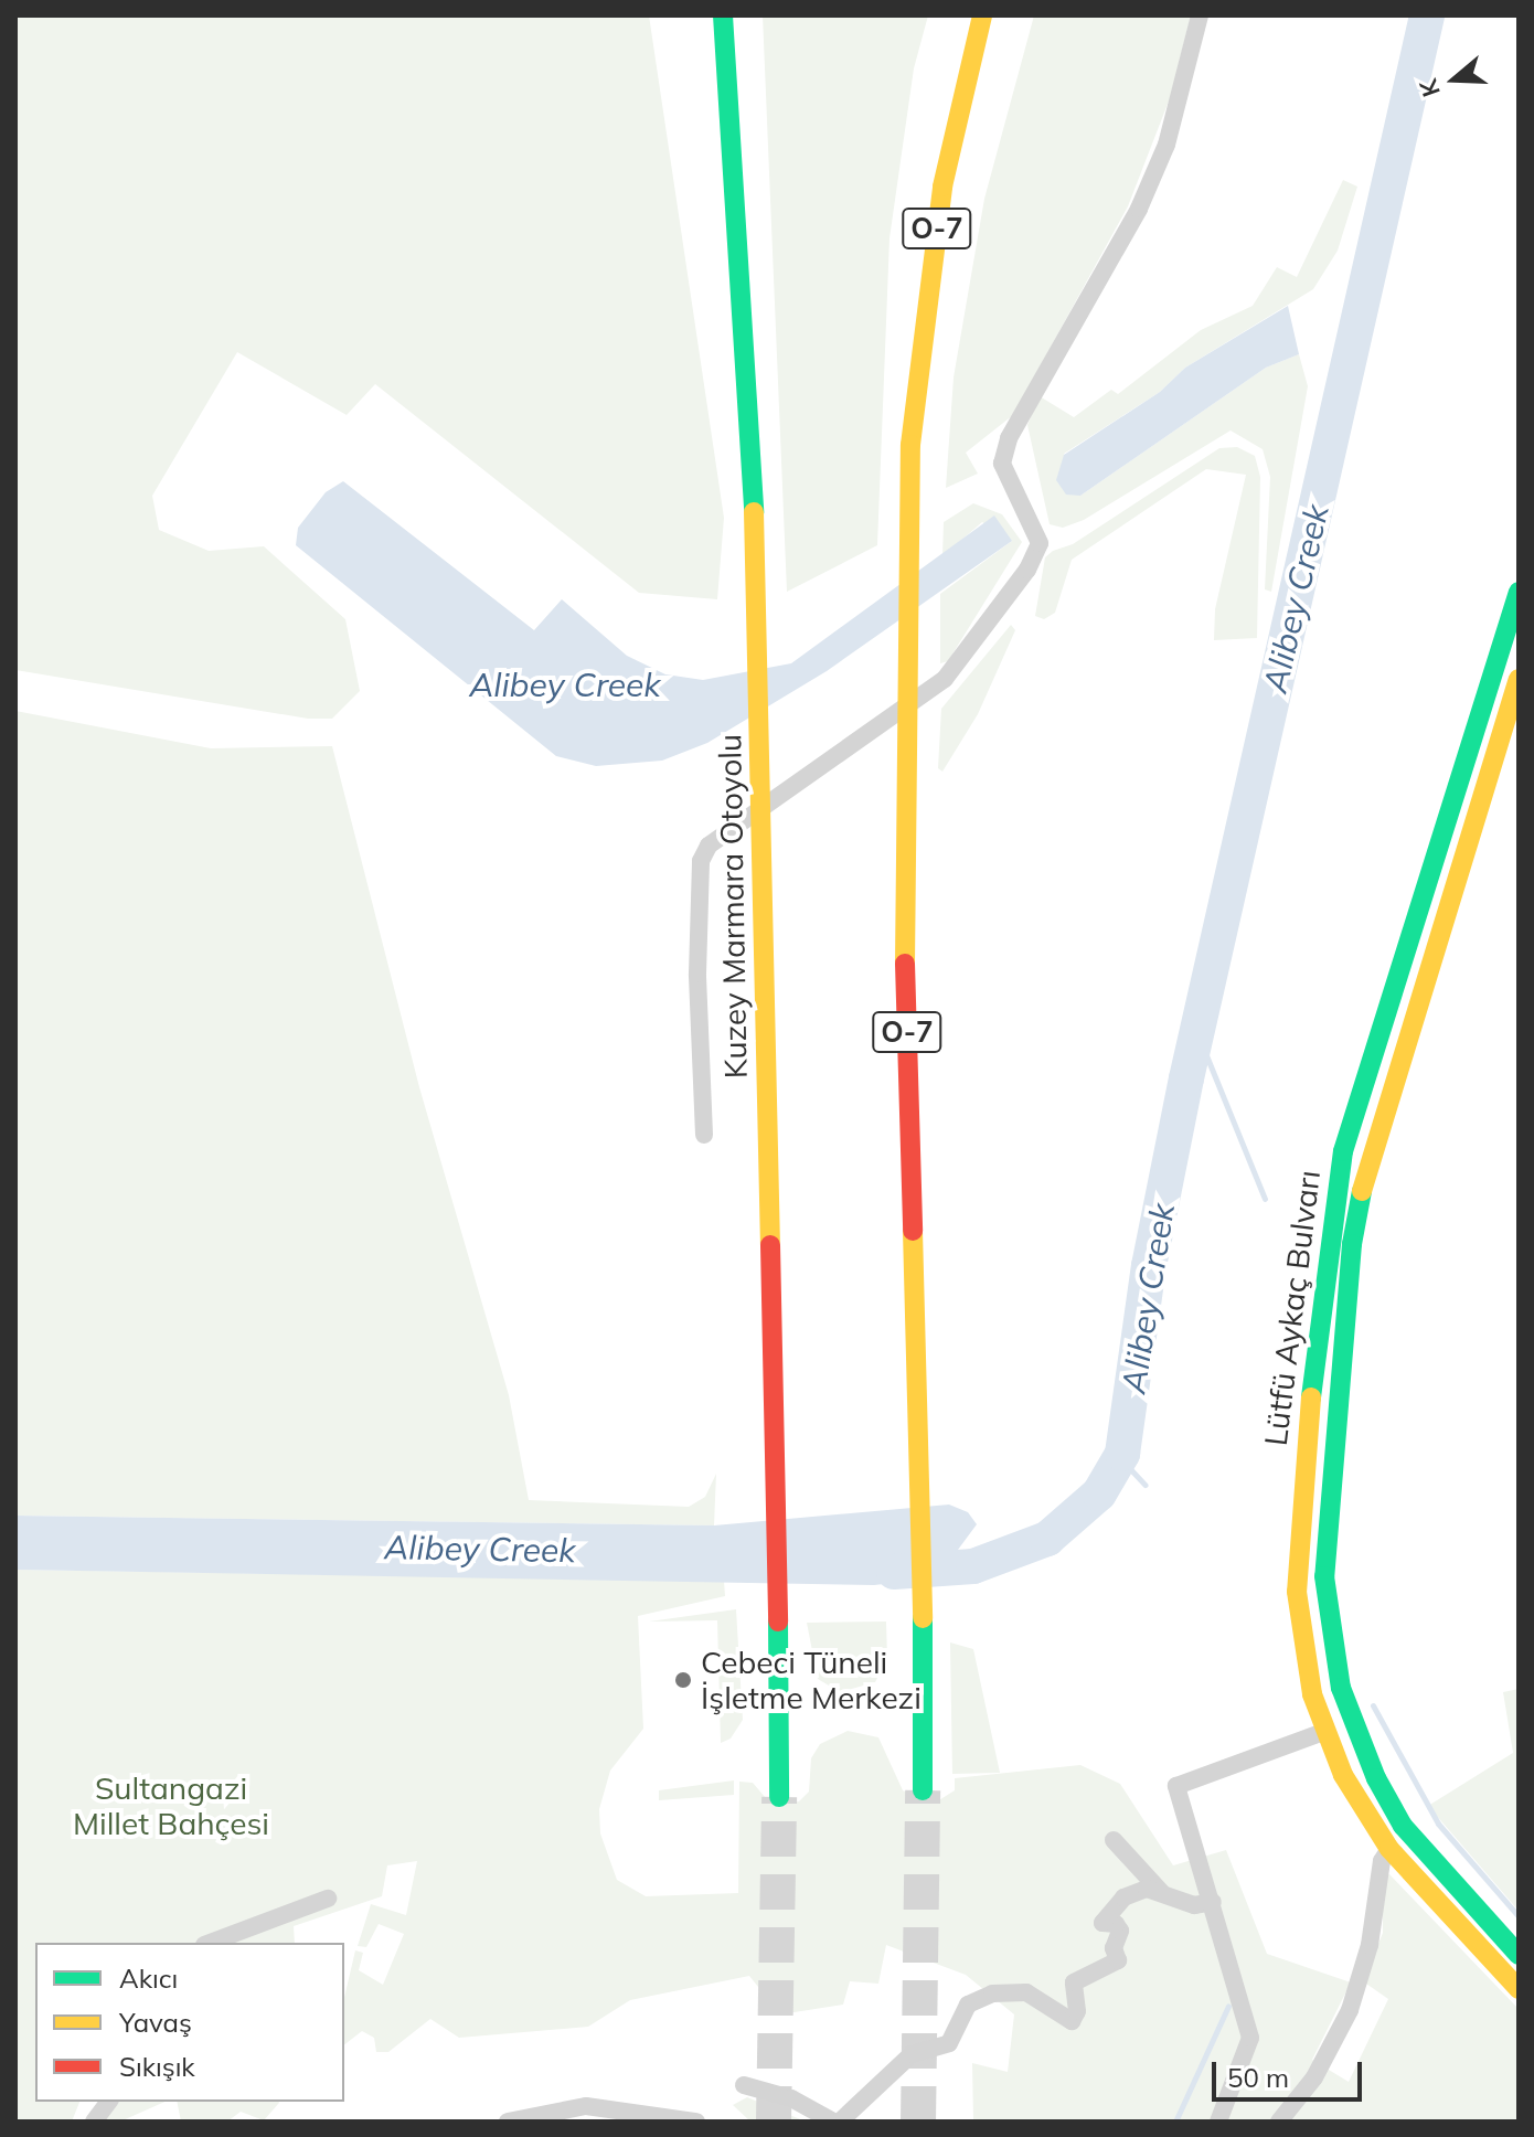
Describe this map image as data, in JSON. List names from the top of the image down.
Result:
{
  "streets": {
    "main road": ["O-7", "Kuzey Marmara Otoyolu", "Lütfü Aykaç Bulvarı"]
  },
  "water": ["Alibey Creek"],
  "parks": ["Sultangazi Millet Bahçesi"],
  "places": ["Cebeci Tüneli İşletme Merkezi"],
  "legend": ["Akıcı", "Yavaş", "Sıkışık"],
  "scale_bar": "50 m",
  "north": "left"
}
